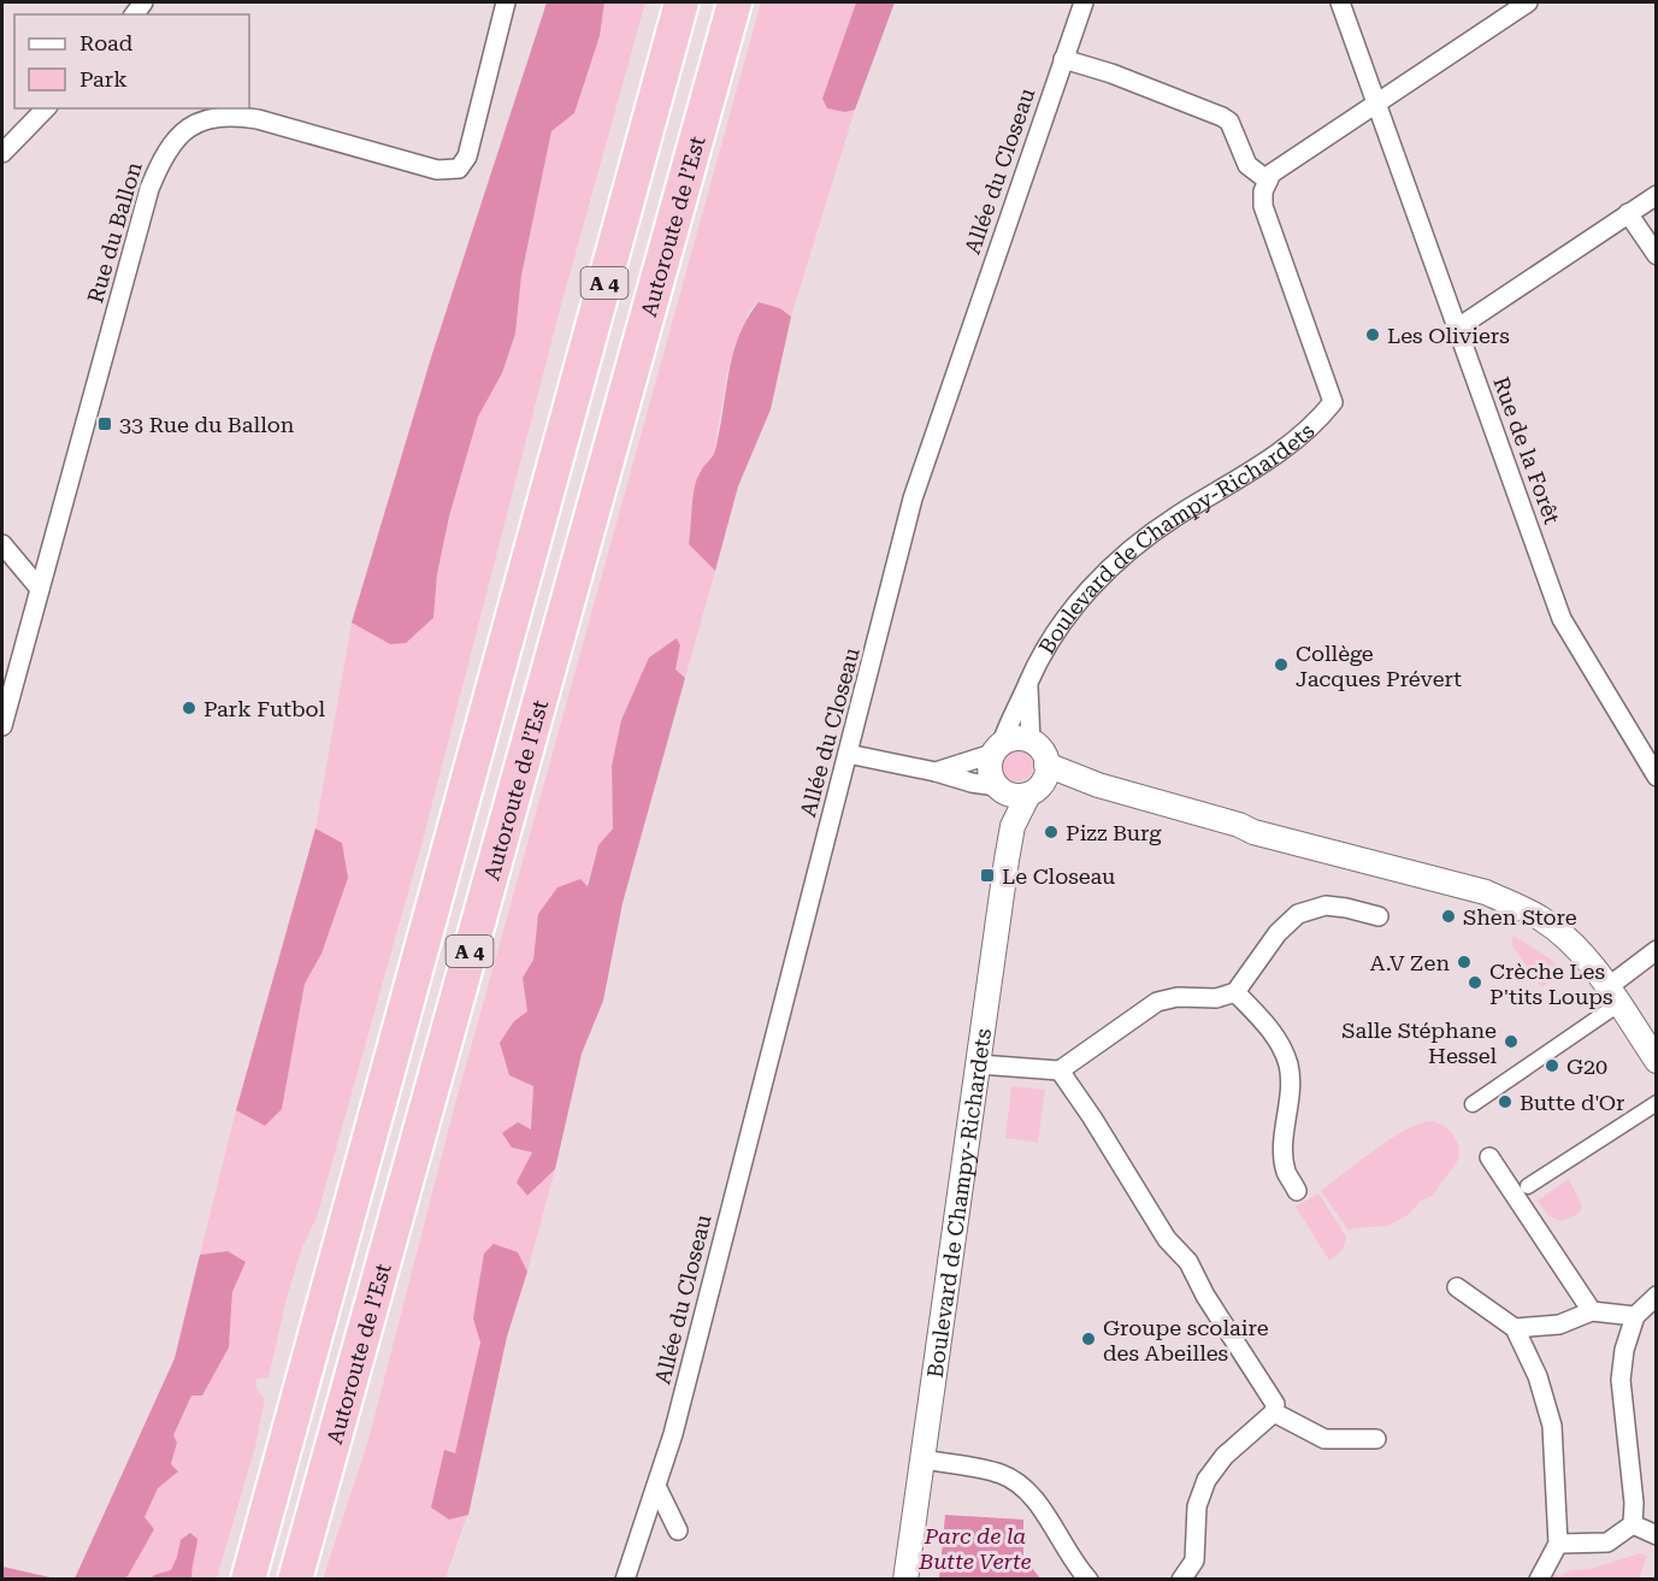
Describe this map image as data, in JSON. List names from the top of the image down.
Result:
{
  "streets": {
    "highway": ["Autoroute de l’Est", "A 4"],
    "street": [
      "Allée du Closeau",
      "Rue du Ballon",
      "Rue de la Forêt",
      "Boulevard de Champy-Richardets"
    ]
  },
  "parks": ["Parc de la Butte Verte"],
  "places": {
    "other": [
      "Les Oliviers",
      "Collège Jacques Prévert",
      "Park Futbol",
      "Pizz Burg",
      "Shen Store",
      "A.V Zen",
      "Crèche Les P'tits Loups",
      "Salle Stéphane Hessel",
      "G20",
      "Butte d'Or",
      "Groupe scolaire des Abeilles"
    ],
    "transit": ["33 Rue du Ballon", "Le Closeau"]
  },
  "legend": ["Road", "Park"]
}
